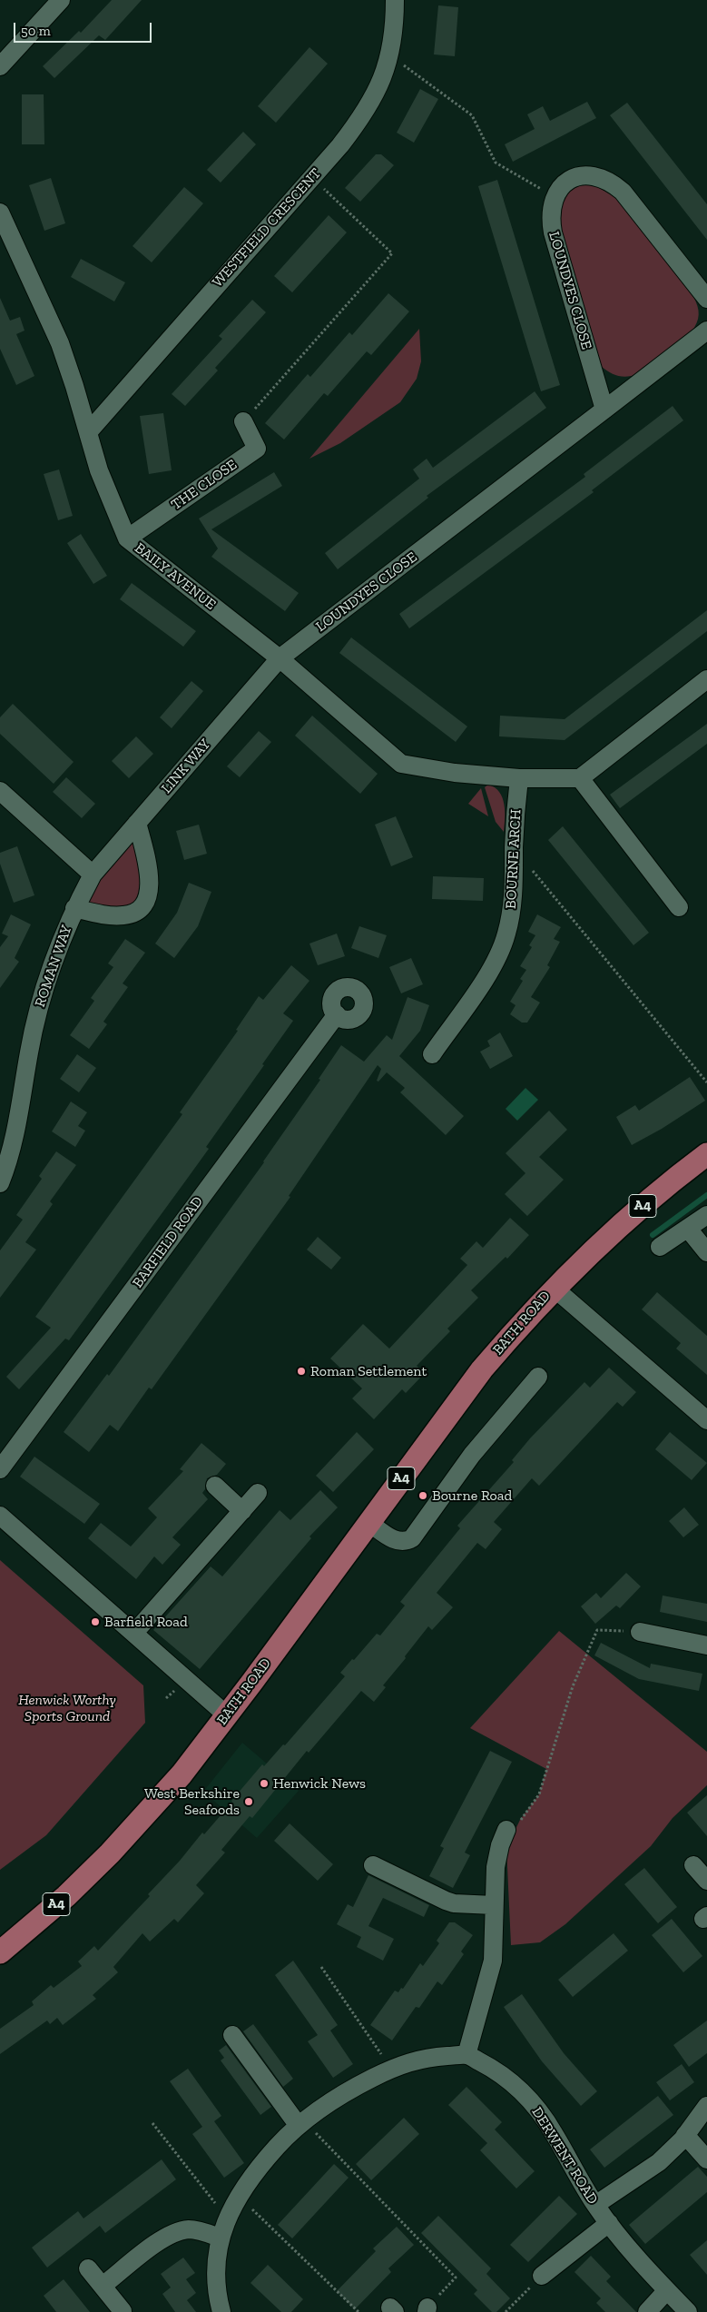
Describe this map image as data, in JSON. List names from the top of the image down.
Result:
{
  "streets": {
    "main road": ["A4", "BATH ROAD"],
    "street": [
      "WESTFIELD CRESCENT",
      "LOUNDYES CLOSE",
      "THE CLOSE",
      "BAILY AVENUE",
      "LINK WAY",
      "BOURNE ARCH",
      "ROMAN WAY",
      "BARFIELD ROAD",
      "DERWENT ROAD"
    ]
  },
  "crossings": [
    ["WESTFIELD CRESCENT", "BAILY AVENUE"],
    ["LOUNDYES CLOSE", "BAILY AVENUE"],
    ["LOUNDYES CLOSE", "LINK WAY"],
    ["THE CLOSE", "BAILY AVENUE"],
    ["BAILY AVENUE", "LINK WAY"],
    ["BAILY AVENUE", "BOURNE ARCH"],
    ["LINK WAY", "ROMAN WAY"]
  ],
  "parks": ["Henwick Worthy Sports Ground"],
  "places": [
    "Roman Settlement",
    "Bourne Road",
    "Barfield Road",
    "Henwick News",
    "West Berkshire Seafoods"
  ],
  "scale_bar": "50 m"
}
